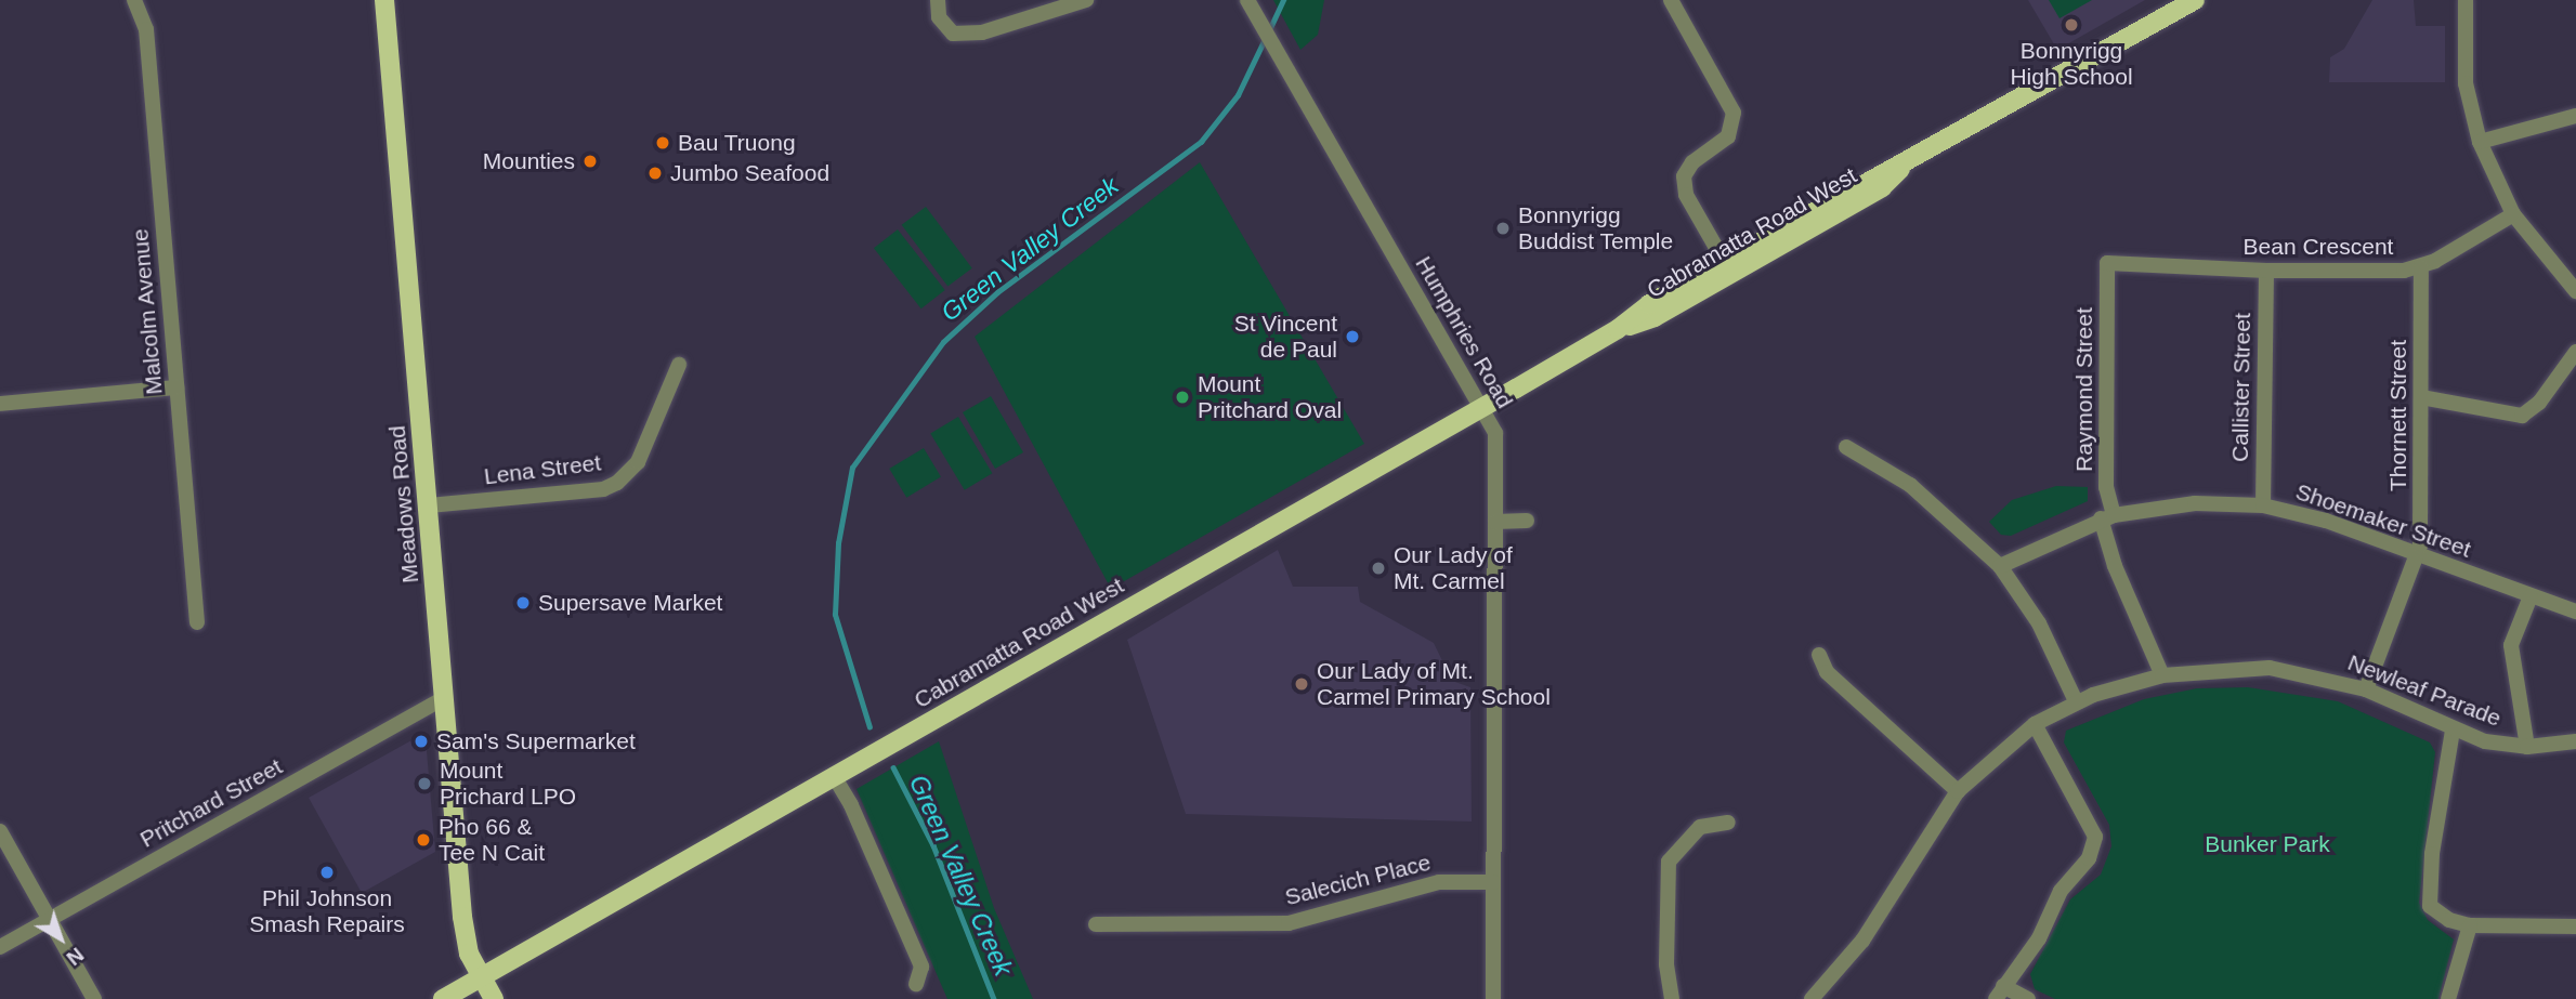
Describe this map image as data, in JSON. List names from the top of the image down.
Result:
{
  "streets": {
    "main road": ["Cabramatta Road West", "Meadows Road"],
    "street": [
      "Bean Crescent",
      "Malcolm Avenue",
      "Humphries Road",
      "Callister Street",
      "Raymond Street",
      "Thornett Street",
      "Lena Street",
      "Shoemaker Street",
      "Newleaf Parade",
      "Pritchard Street",
      "Salecich Place"
    ]
  },
  "crossings": [
    ["Cabramatta Road West", "Humphries Road"],
    ["Cabramatta Road West", "Meadows Road"],
    ["Bean Crescent", "Callister Street"],
    ["Bean Crescent", "Raymond Street"],
    ["Bean Crescent", "Thornett Street"],
    ["Humphries Road", "Salecich Place"],
    ["Callister Street", "Shoemaker Street"],
    ["Raymond Street", "Shoemaker Street"],
    ["Raymond Street", "Newleaf Parade"],
    ["Thornett Street", "Shoemaker Street"],
    ["Thornett Street", "Newleaf Parade"],
    ["Lena Street", "Meadows Road"],
    ["Meadows Road", "Pritchard Street"]
  ],
  "water": ["Green Valley Creek"],
  "parks": ["Bunker Park"],
  "places": [
    "Bonnyrigg High School",
    "Bau Truong",
    "Mounties",
    "Jumbo Seafood",
    "Bonnyrigg Buddist Temple",
    "St Vincent de Paul",
    "Mount Pritchard Oval",
    "Our Lady of Mt. Carmel",
    "Supersave Market",
    "Our Lady of Mt. Carmel Primary School",
    "Sam's Supermarket",
    "Mount Prichard LPO",
    "Pho 66 & Tee N Cait",
    "Phil Johnson Smash Repairs"
  ],
  "north": "bottom right"
}
